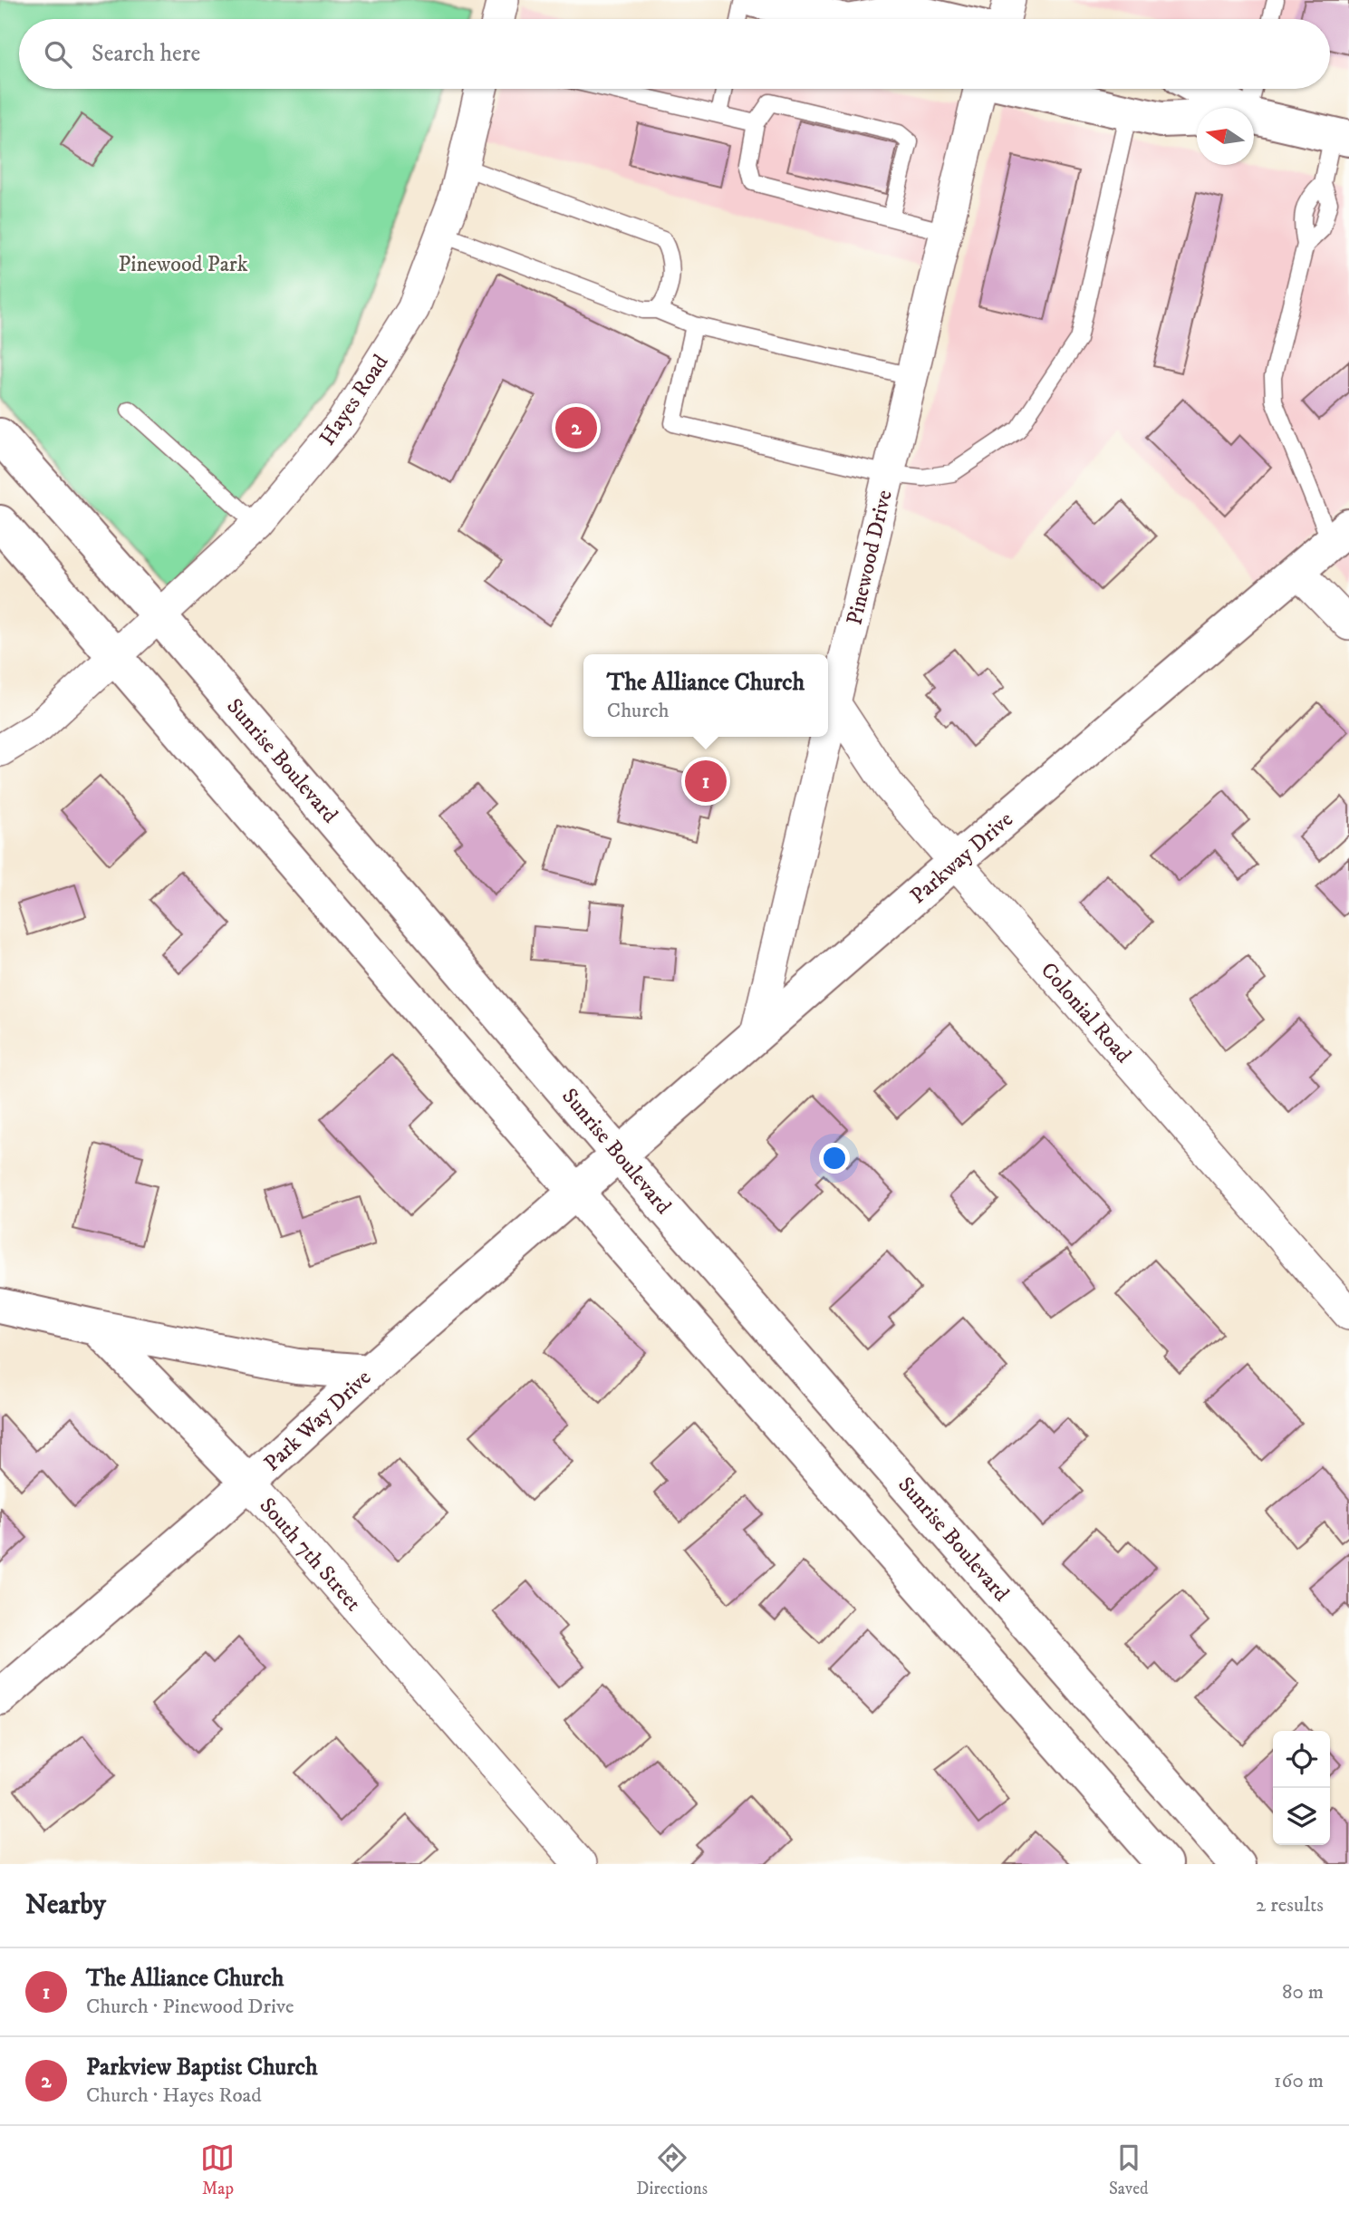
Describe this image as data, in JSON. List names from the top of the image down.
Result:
{
  "streets": {
    "main road": [
      "Sunrise Boulevard",
      "Parkway Drive",
      "Park Way Drive",
      "South 7th Street"
    ],
    "street": ["Hayes Road", "Pinewood Drive", "Colonial Road"]
  },
  "crossings": [
    ["Hayes Road", "Sunrise Boulevard"],
    ["Pinewood Drive", "Parkway Drive"],
    ["Pinewood Drive", "Colonial Road"],
    ["Sunrise Boulevard", "Parkway Drive"],
    ["Parkway Drive", "Colonial Road"],
    ["Parkway Drive", "Park Way Drive"],
    ["Park Way Drive", "South 7th Street"]
  ],
  "parks": ["Pinewood Park"],
  "north": "left",
  "page": {
    "search": "Search here",
    "pins": ["2", "1"],
    "popup": ["The Alliance Church", "Church"],
    "heading": ["Nearby", "2 results"],
    "list": [
      {
        "mark": "1",
        "name": "The Alliance Church",
        "note": "Church · Pinewood Drive",
        "value": "80 m"
      },
      {
        "mark": "2",
        "name": "Parkview Baptist Church",
        "note": "Church · Hayes Road",
        "value": "160 m"
      }
    ],
    "nav": ["Map", "Directions", "Saved"]
  }
}
